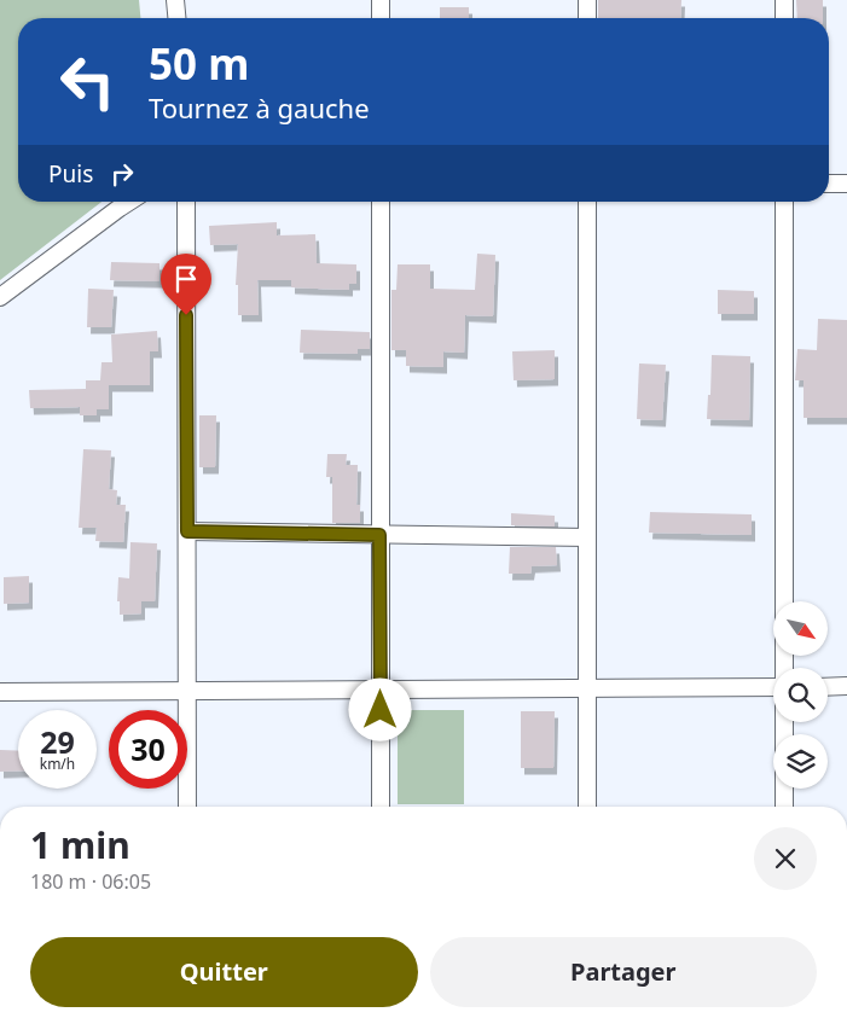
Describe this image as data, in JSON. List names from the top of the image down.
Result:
{
  "north": "bottom right",
  "page": {
    "turn": ["50 m", "Tournez à gauche"],
    "then": "Puis",
    "speed": "29 km/h",
    "limit": "30",
    "heading": ["1 min", "180 m · 06:05"],
    "buttons": ["Quitter", "Partager"]
  }
}
